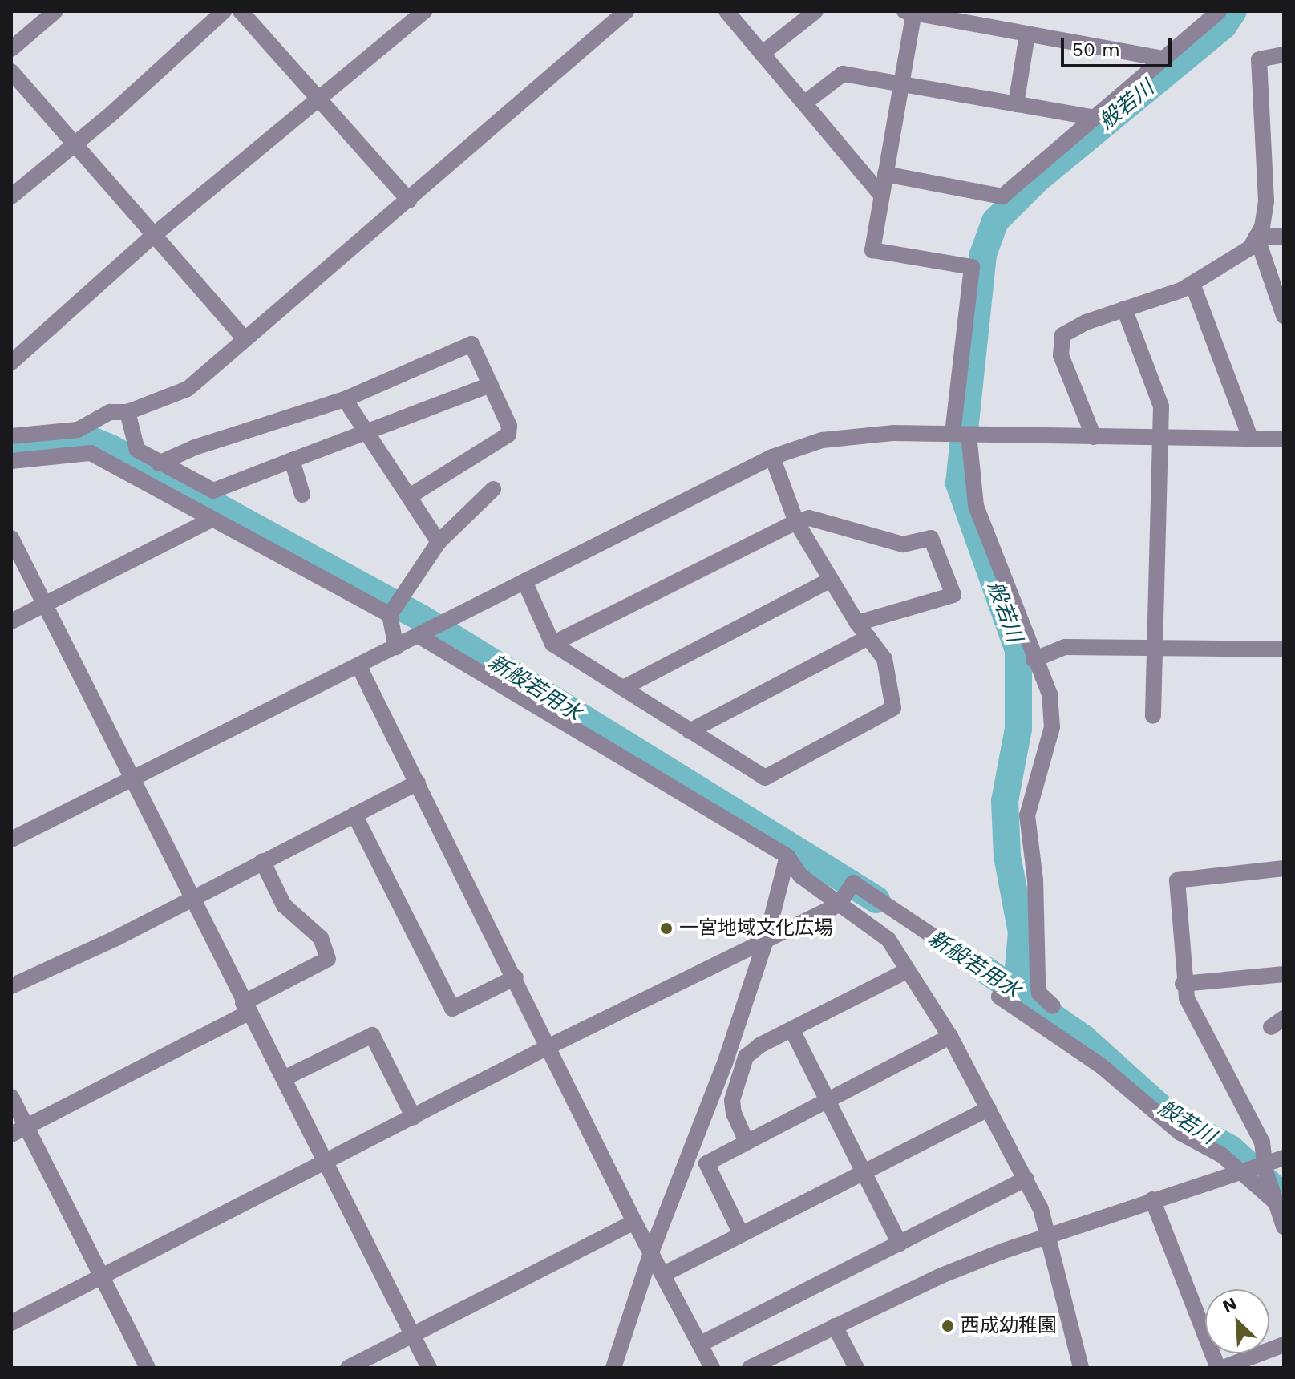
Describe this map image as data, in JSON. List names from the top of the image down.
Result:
{
  "water": ["般若川", "新般若用水"],
  "places": ["一宮地域文化広場", "西成幼稚園"],
  "scale_bar": "50 m",
  "north": "top left"
}
